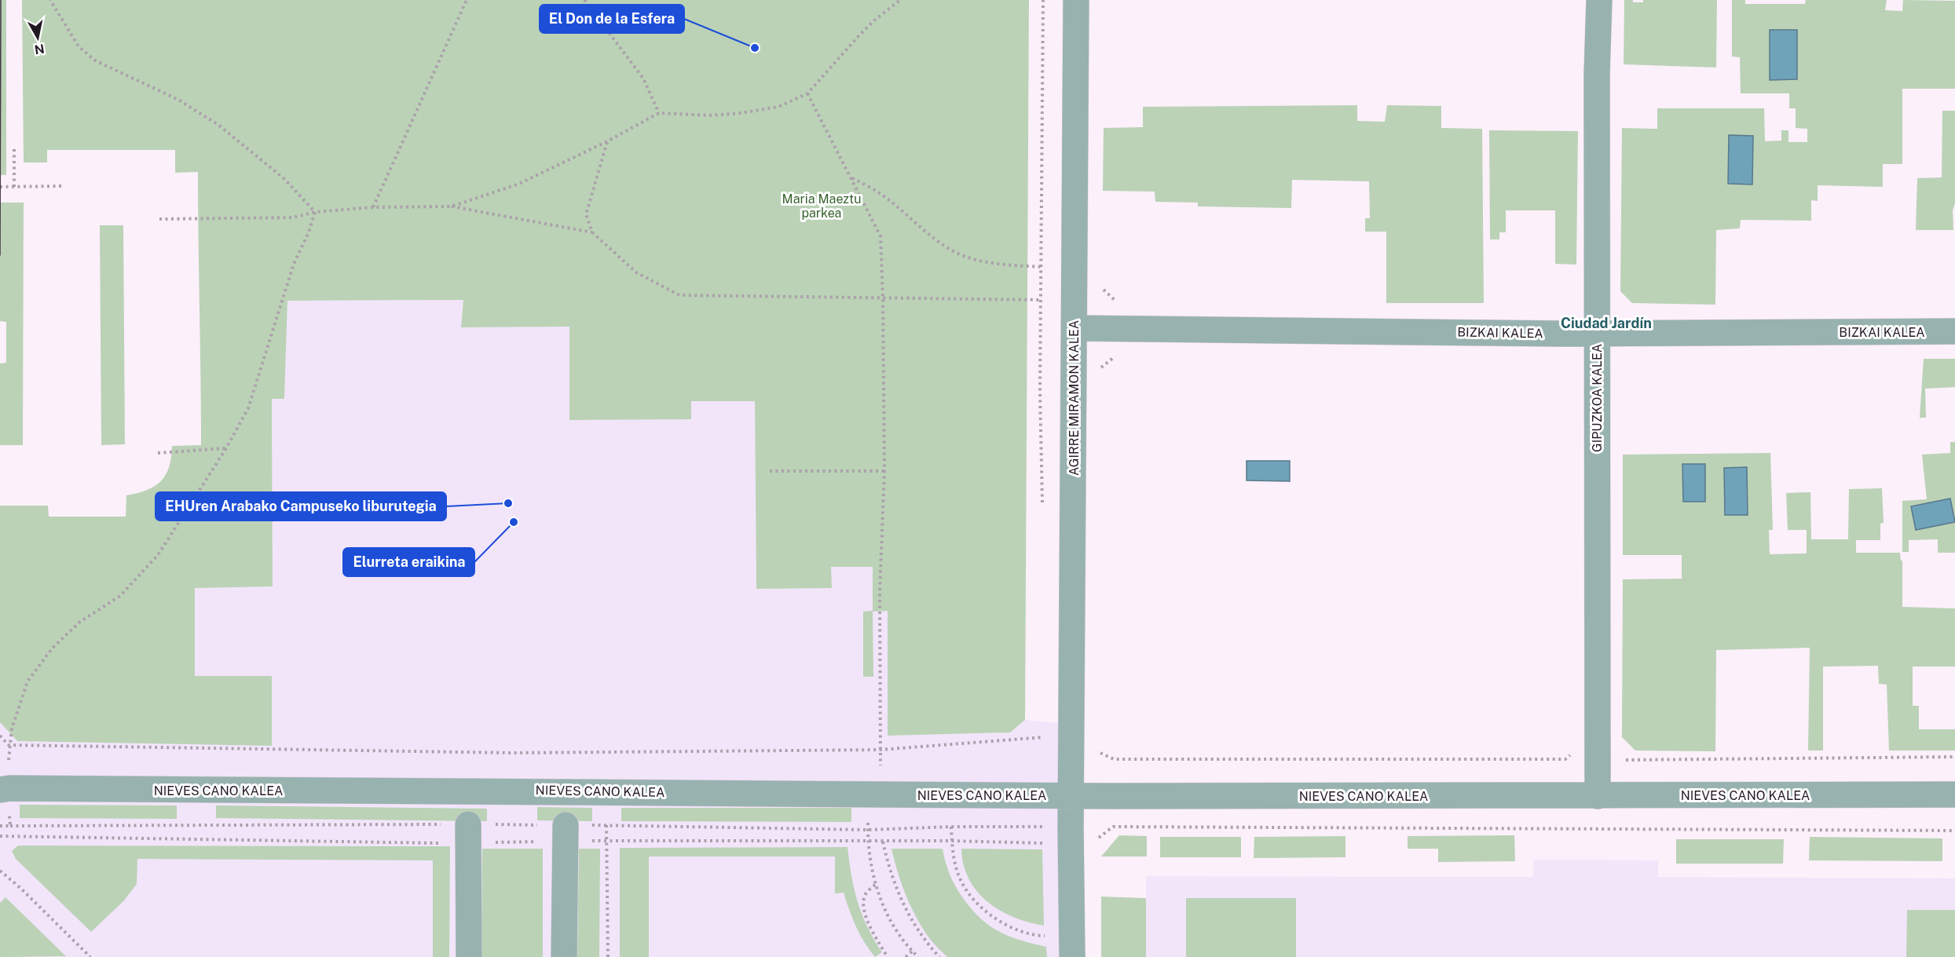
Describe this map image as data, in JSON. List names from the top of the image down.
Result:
{
  "streets": {
    "street": [
      "BIZKAI KALEA",
      "AGIRRE MIRAMON KALEA",
      "GIPUZKOA KALEA",
      "NIEVES CANO KALEA"
    ]
  },
  "crossings": [
    ["BIZKAI KALEA", "AGIRRE MIRAMON KALEA"],
    ["BIZKAI KALEA", "GIPUZKOA KALEA"],
    ["AGIRRE MIRAMON KALEA", "NIEVES CANO KALEA"],
    ["GIPUZKOA KALEA", "NIEVES CANO KALEA"]
  ],
  "districts": ["Ciudad Jardín"],
  "parks": ["Maria Maeztu parkea"],
  "places": ["El Don de la Esfera", "EHUren Arabako Campuseko liburutegia", "Elurreta eraikina"],
  "north": "bottom"
}
